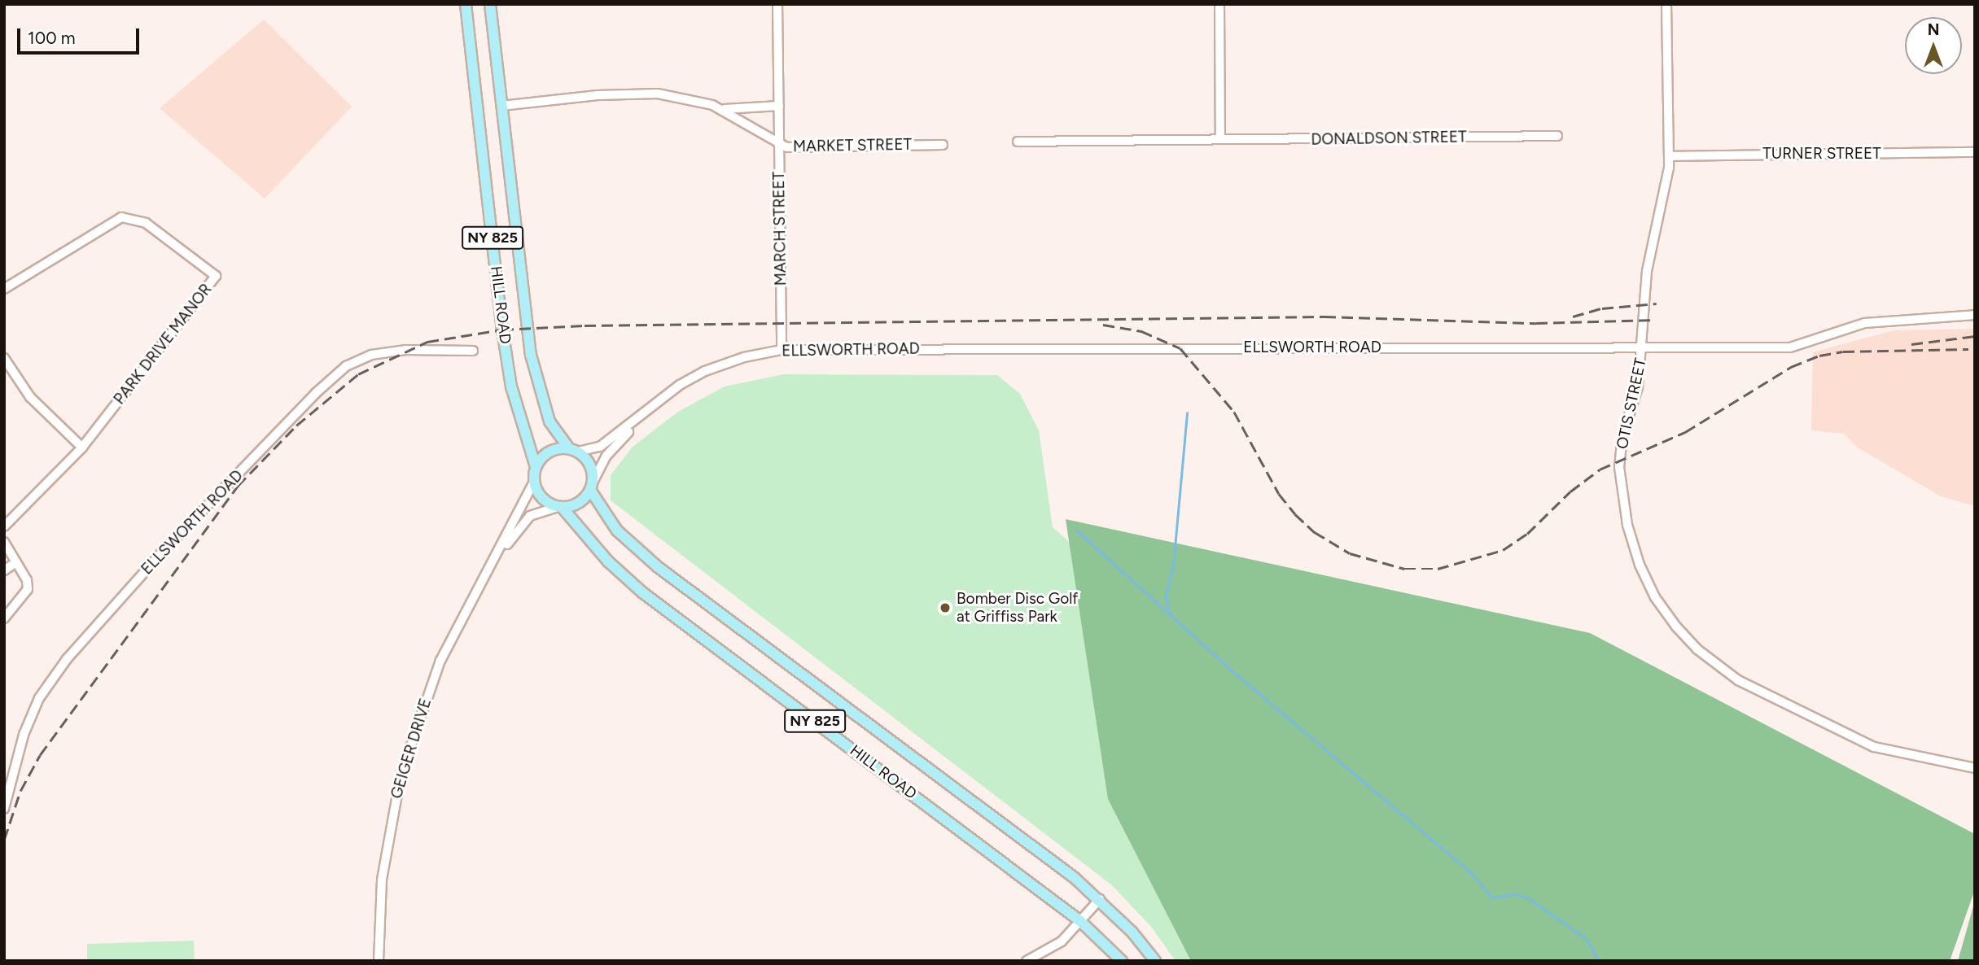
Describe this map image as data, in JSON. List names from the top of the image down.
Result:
{
  "streets": {
    "main road": ["NY 825", "HILL ROAD"],
    "street": [
      "DONALDSON STREET",
      "MARKET STREET",
      "TURNER STREET",
      "MARCH STREET",
      "PARK DRIVE MANOR",
      "ELLSWORTH ROAD",
      "OTIS STREET",
      "GEIGER DRIVE"
    ]
  },
  "crossings": [
    ["MARKET STREET", "MARCH STREET"],
    ["MARKET STREET", "HILL ROAD"],
    ["TURNER STREET", "OTIS STREET"],
    ["MARCH STREET", "ELLSWORTH ROAD"],
    ["NY 825", "HILL ROAD"],
    ["NY 825", "ELLSWORTH ROAD"],
    ["NY 825", "GEIGER DRIVE"],
    ["HILL ROAD", "ELLSWORTH ROAD"],
    ["HILL ROAD", "GEIGER DRIVE"],
    ["ELLSWORTH ROAD", "OTIS STREET"],
    ["ELLSWORTH ROAD", "GEIGER DRIVE"]
  ],
  "places": ["Bomber Disc Golf at Griffiss Park"],
  "scale_bar": "100 m",
  "north": "top"
}
